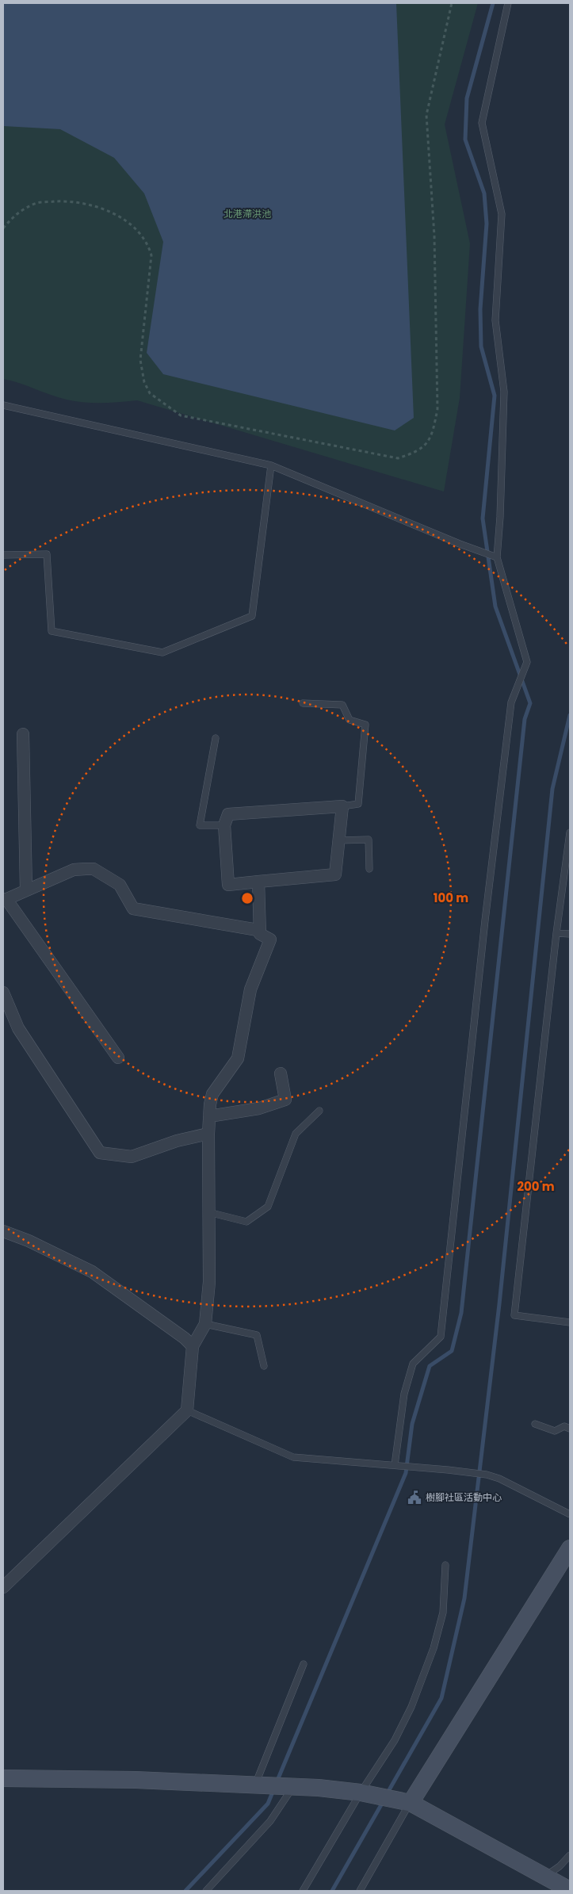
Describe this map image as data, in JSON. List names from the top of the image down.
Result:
{
  "parks": ["北港滯洪池"],
  "places": {
    "public building": ["樹腳社區活動中心"]
  },
  "rings": ["100 m", "200 m"]
}
